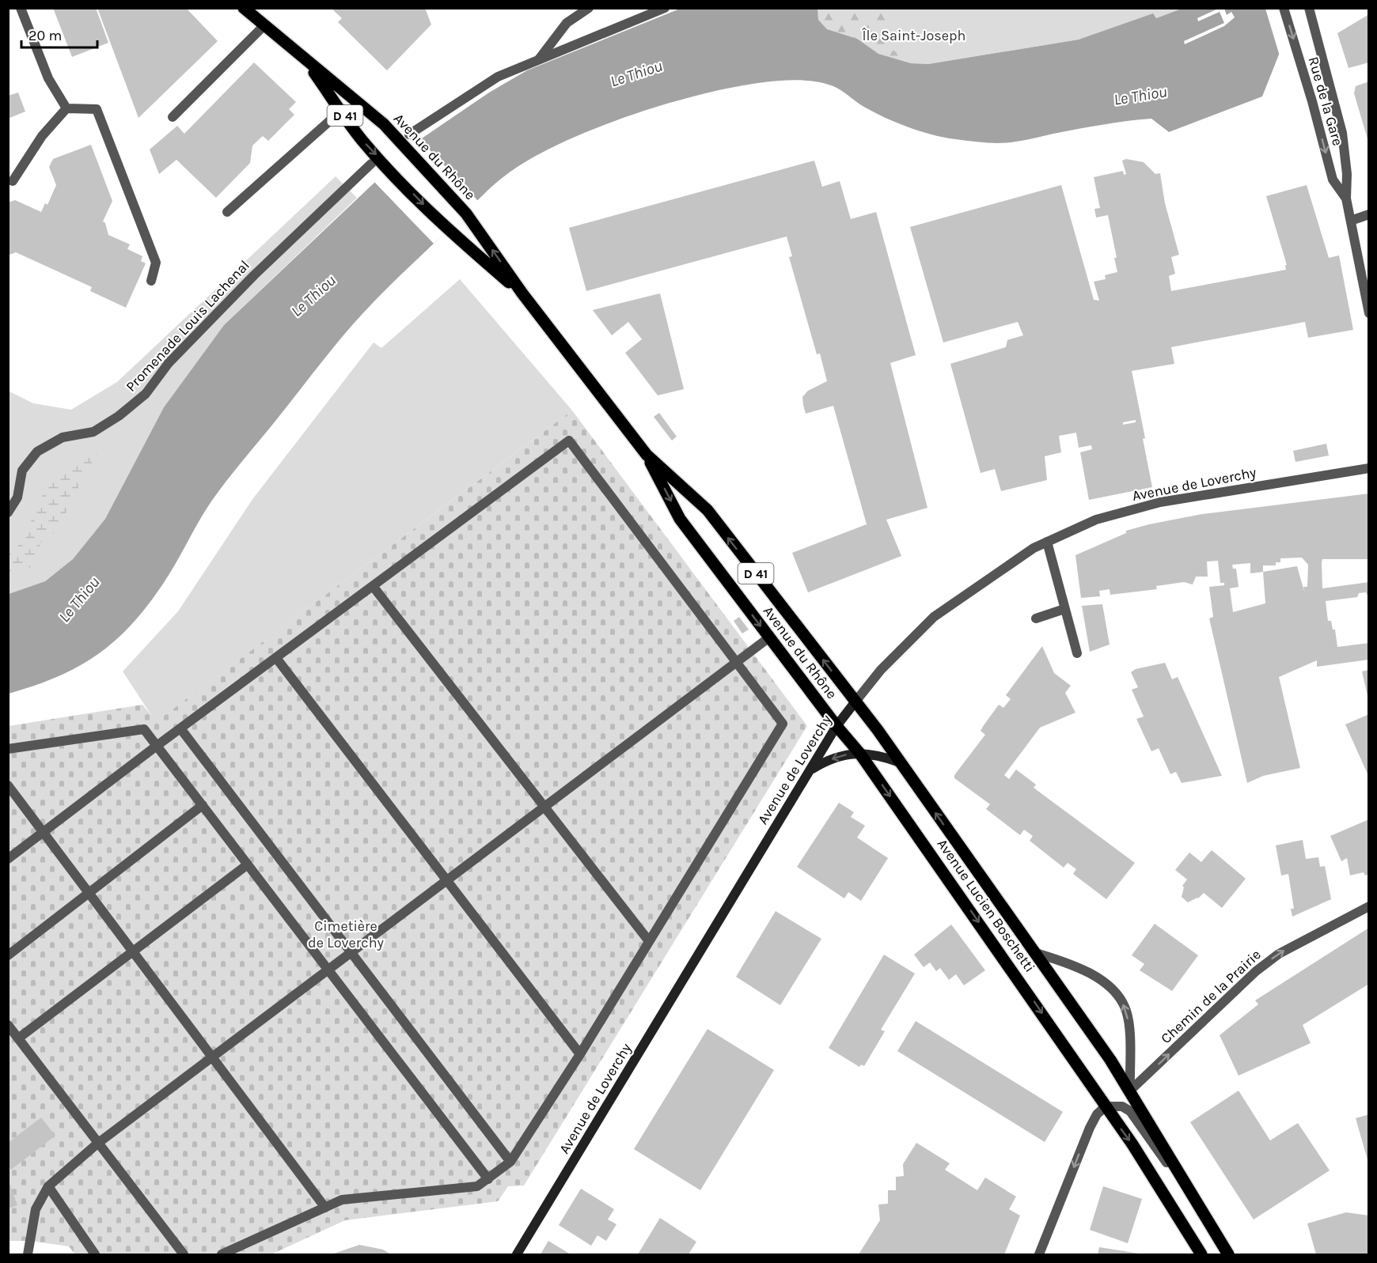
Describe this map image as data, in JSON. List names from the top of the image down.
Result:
{
  "streets": {
    "main road": ["D 41", "Avenue du Rhône", "Avenue Lucien Boschetti"],
    "street": [
      "Rue de la Gare",
      "Promenade Louis Lachenal",
      "Avenue de Loverchy",
      "Chemin de la Prairie"
    ]
  },
  "crossings": [
    ["Avenue du Rhône", "Avenue de Loverchy"],
    ["Avenue du Rhône", "Avenue Lucien Boschetti"],
    ["Avenue de Loverchy", "Avenue Lucien Boschetti"],
    ["Avenue Lucien Boschetti", "Chemin de la Prairie"]
  ],
  "one_way": ["Chemin de la Prairie"],
  "water": ["Le Thiou"],
  "parks": ["Île Saint-Joseph", "Cimetière de Loverchy"],
  "scale_bar": "20 m"
}
